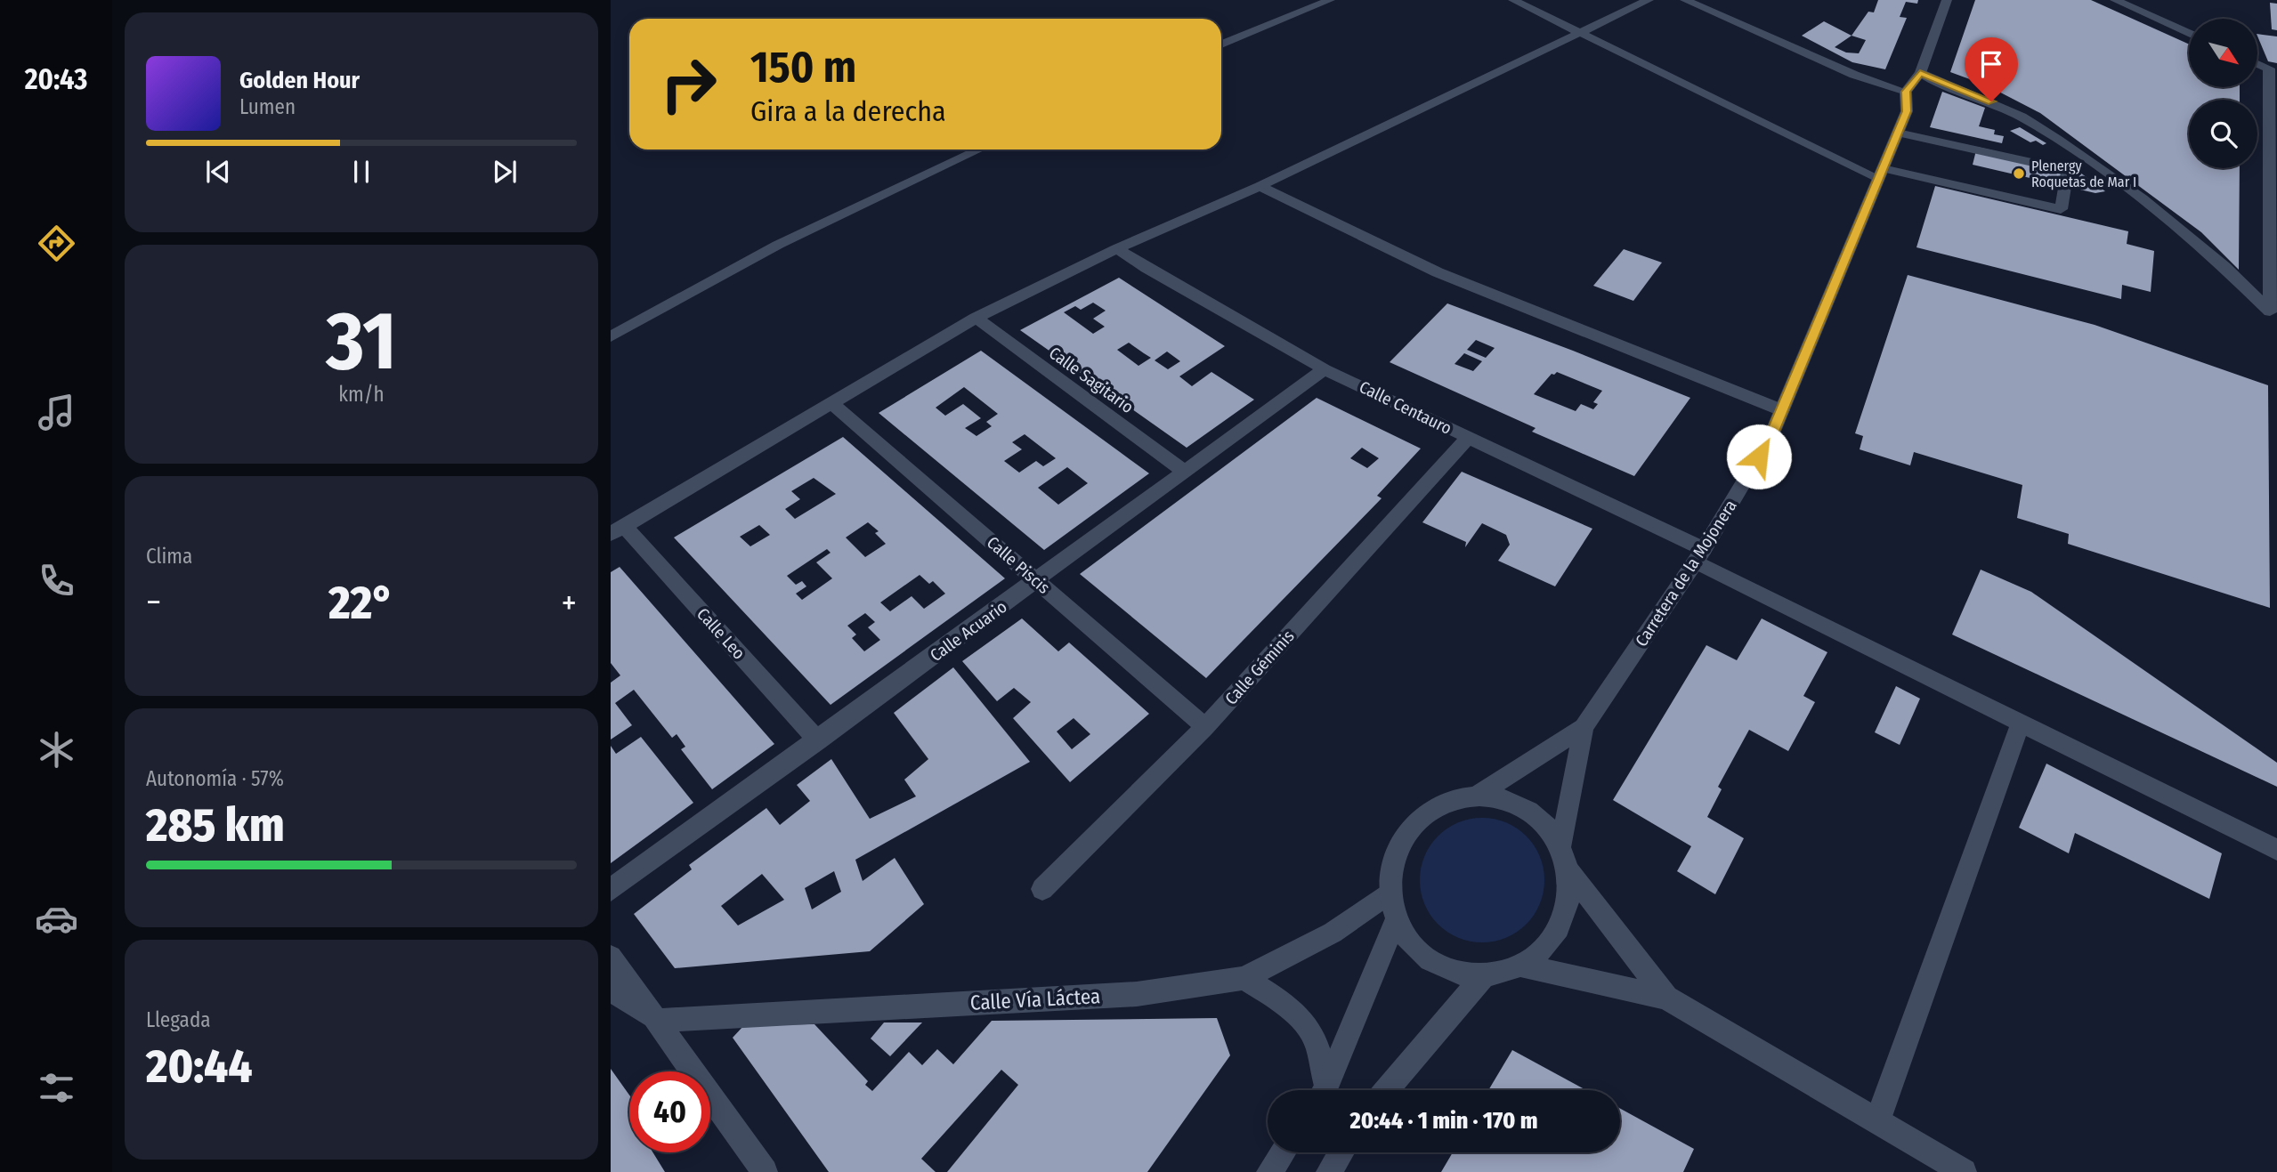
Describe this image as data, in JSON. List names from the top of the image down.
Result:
{
  "streets": {
    "street": [
      "Calle Sagitario",
      "Calle Centauro",
      "Calle Piscis",
      "Carretera de la Mojonera",
      "Calle Acuario",
      "Calle Leo",
      "Calle Géminis",
      "Calle Vía Láctea"
    ]
  },
  "crossings": [
    ["Calle Sagitario", "Calle Acuario"],
    ["Calle Centauro", "Carretera de la Mojonera"],
    ["Calle Centauro", "Calle Acuario"],
    ["Calle Centauro", "Calle Géminis"],
    ["Calle Piscis", "Calle Acuario"],
    ["Calle Piscis", "Calle Géminis"],
    ["Carretera de la Mojonera", "Calle Vía Láctea"],
    ["Calle Acuario", "Calle Leo"]
  ],
  "places": ["Plenergy Roquetas de Mar I"],
  "north": "bottom right",
  "page": {
    "tabs": "20:43",
    "turn": ["150 m", "Gira a la derecha"],
    "song": ["Golden Hour", "Lumen"],
    "tile": [
      ["31", "km/h"],
      "Clima",
      ["Autonomía · 57%", "285 km"],
      ["Llegada", "20:44"]
    ],
    "heat": ["−", "22°", "+"],
    "limit": "40",
    "trip": "20:44 · 1 min · 170 m"
  }
}
